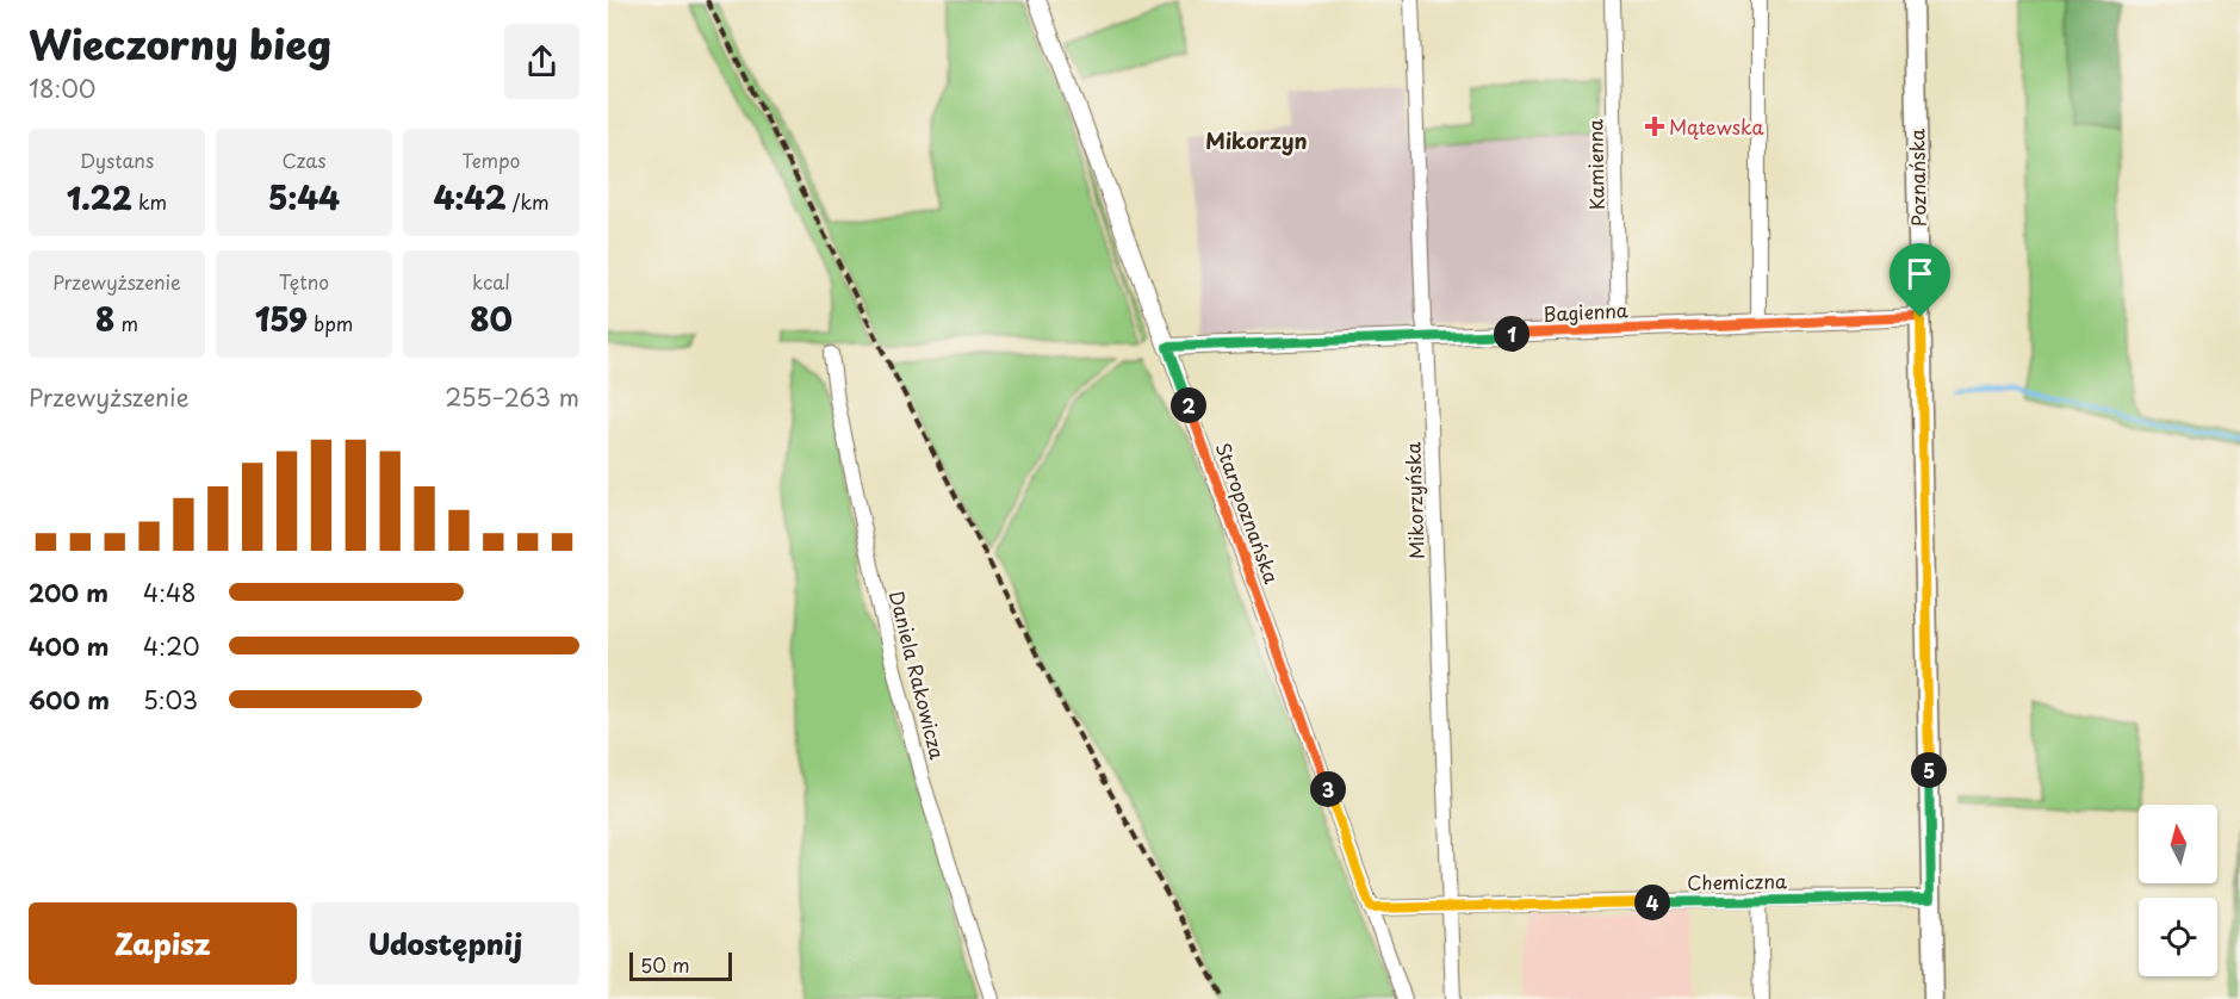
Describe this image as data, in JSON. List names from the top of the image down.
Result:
{
  "streets": {
    "main road": ["Poznańska"],
    "street": [
      "Kamienna",
      "Bagienna",
      "Mikorzyńska",
      "Staropoznańska",
      "Daniela Rakowicza",
      "Chemiczna"
    ]
  },
  "crossings": [
    ["Kamienna", "Bagienna"],
    ["Poznańska", "Bagienna"],
    ["Poznańska", "Chemiczna"],
    ["Bagienna", "Mikorzyńska"],
    ["Bagienna", "Staropoznańska"],
    ["Mikorzyńska", "Chemiczna"],
    ["Staropoznańska", "Chemiczna"]
  ],
  "districts": ["Mikorzyn"],
  "places": {
    "health": ["Mątewska"]
  },
  "scale_bar": "50 m",
  "north": "top",
  "page": {
    "heading": ["Wieczorny bieg", "18:00"],
    "stats": [
      ["Dystans", "1.22 km"],
      ["Czas", "5:44"],
      ["Tempo", "4:42 /km"],
      ["Przewyższenie", "8 m"],
      ["Tętno", "159 bpm"],
      ["kcal", "80"]
    ],
    "pins": [
      "1",
      "2",
      "5",
      "3",
      "4"
    ],
    "chart": ["Przewyższenie", "255–263 m"],
    "list": [
      {
        "name": "200 m",
        "note": "4:48"
      },
      {
        "name": "400 m",
        "note": "4:20"
      },
      {
        "name": "600 m",
        "note": "5:03"
      }
    ],
    "buttons": ["Zapisz", "Udostępnij"],
    "scale": "50 m"
  }
}
